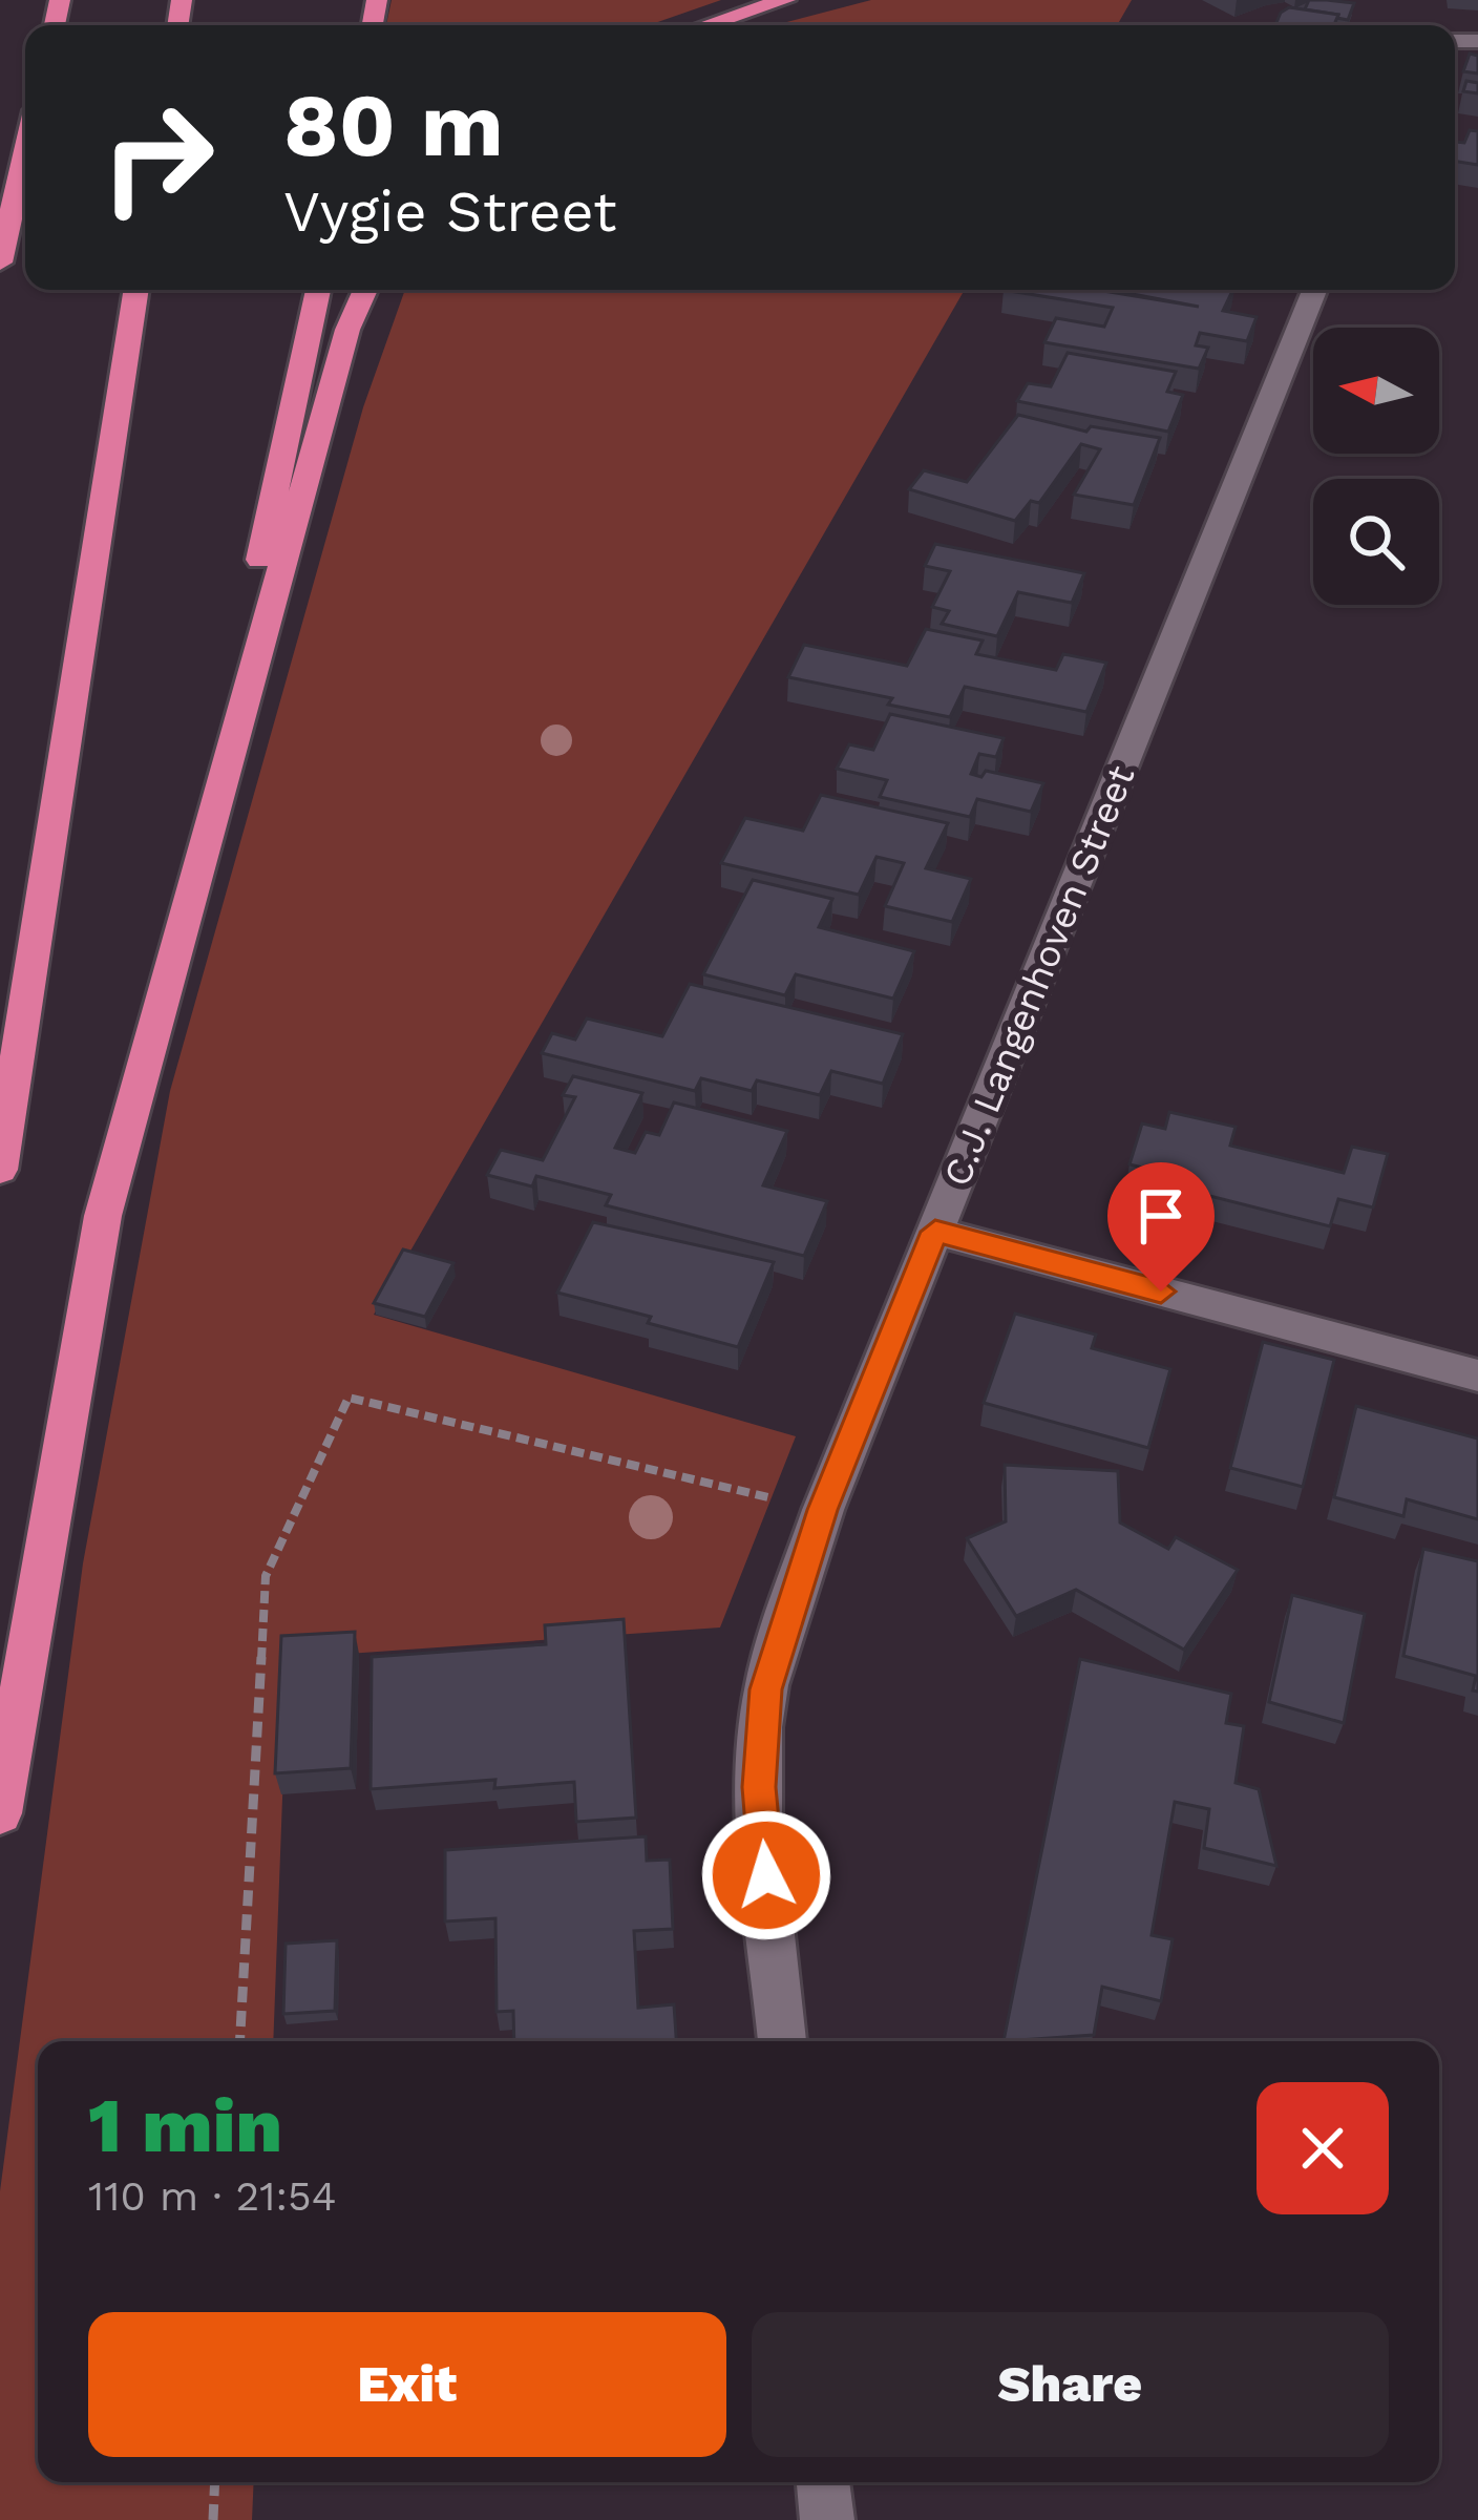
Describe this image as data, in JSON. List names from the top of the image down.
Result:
{
  "streets": {
    "street": ["C.J. Langenhoven Street"]
  },
  "north": "left",
  "page": {
    "turn": ["80 m", "Vygie Street"],
    "heading": ["1 min", "110 m · 21:54"],
    "buttons": ["Exit", "Share"]
  }
}
